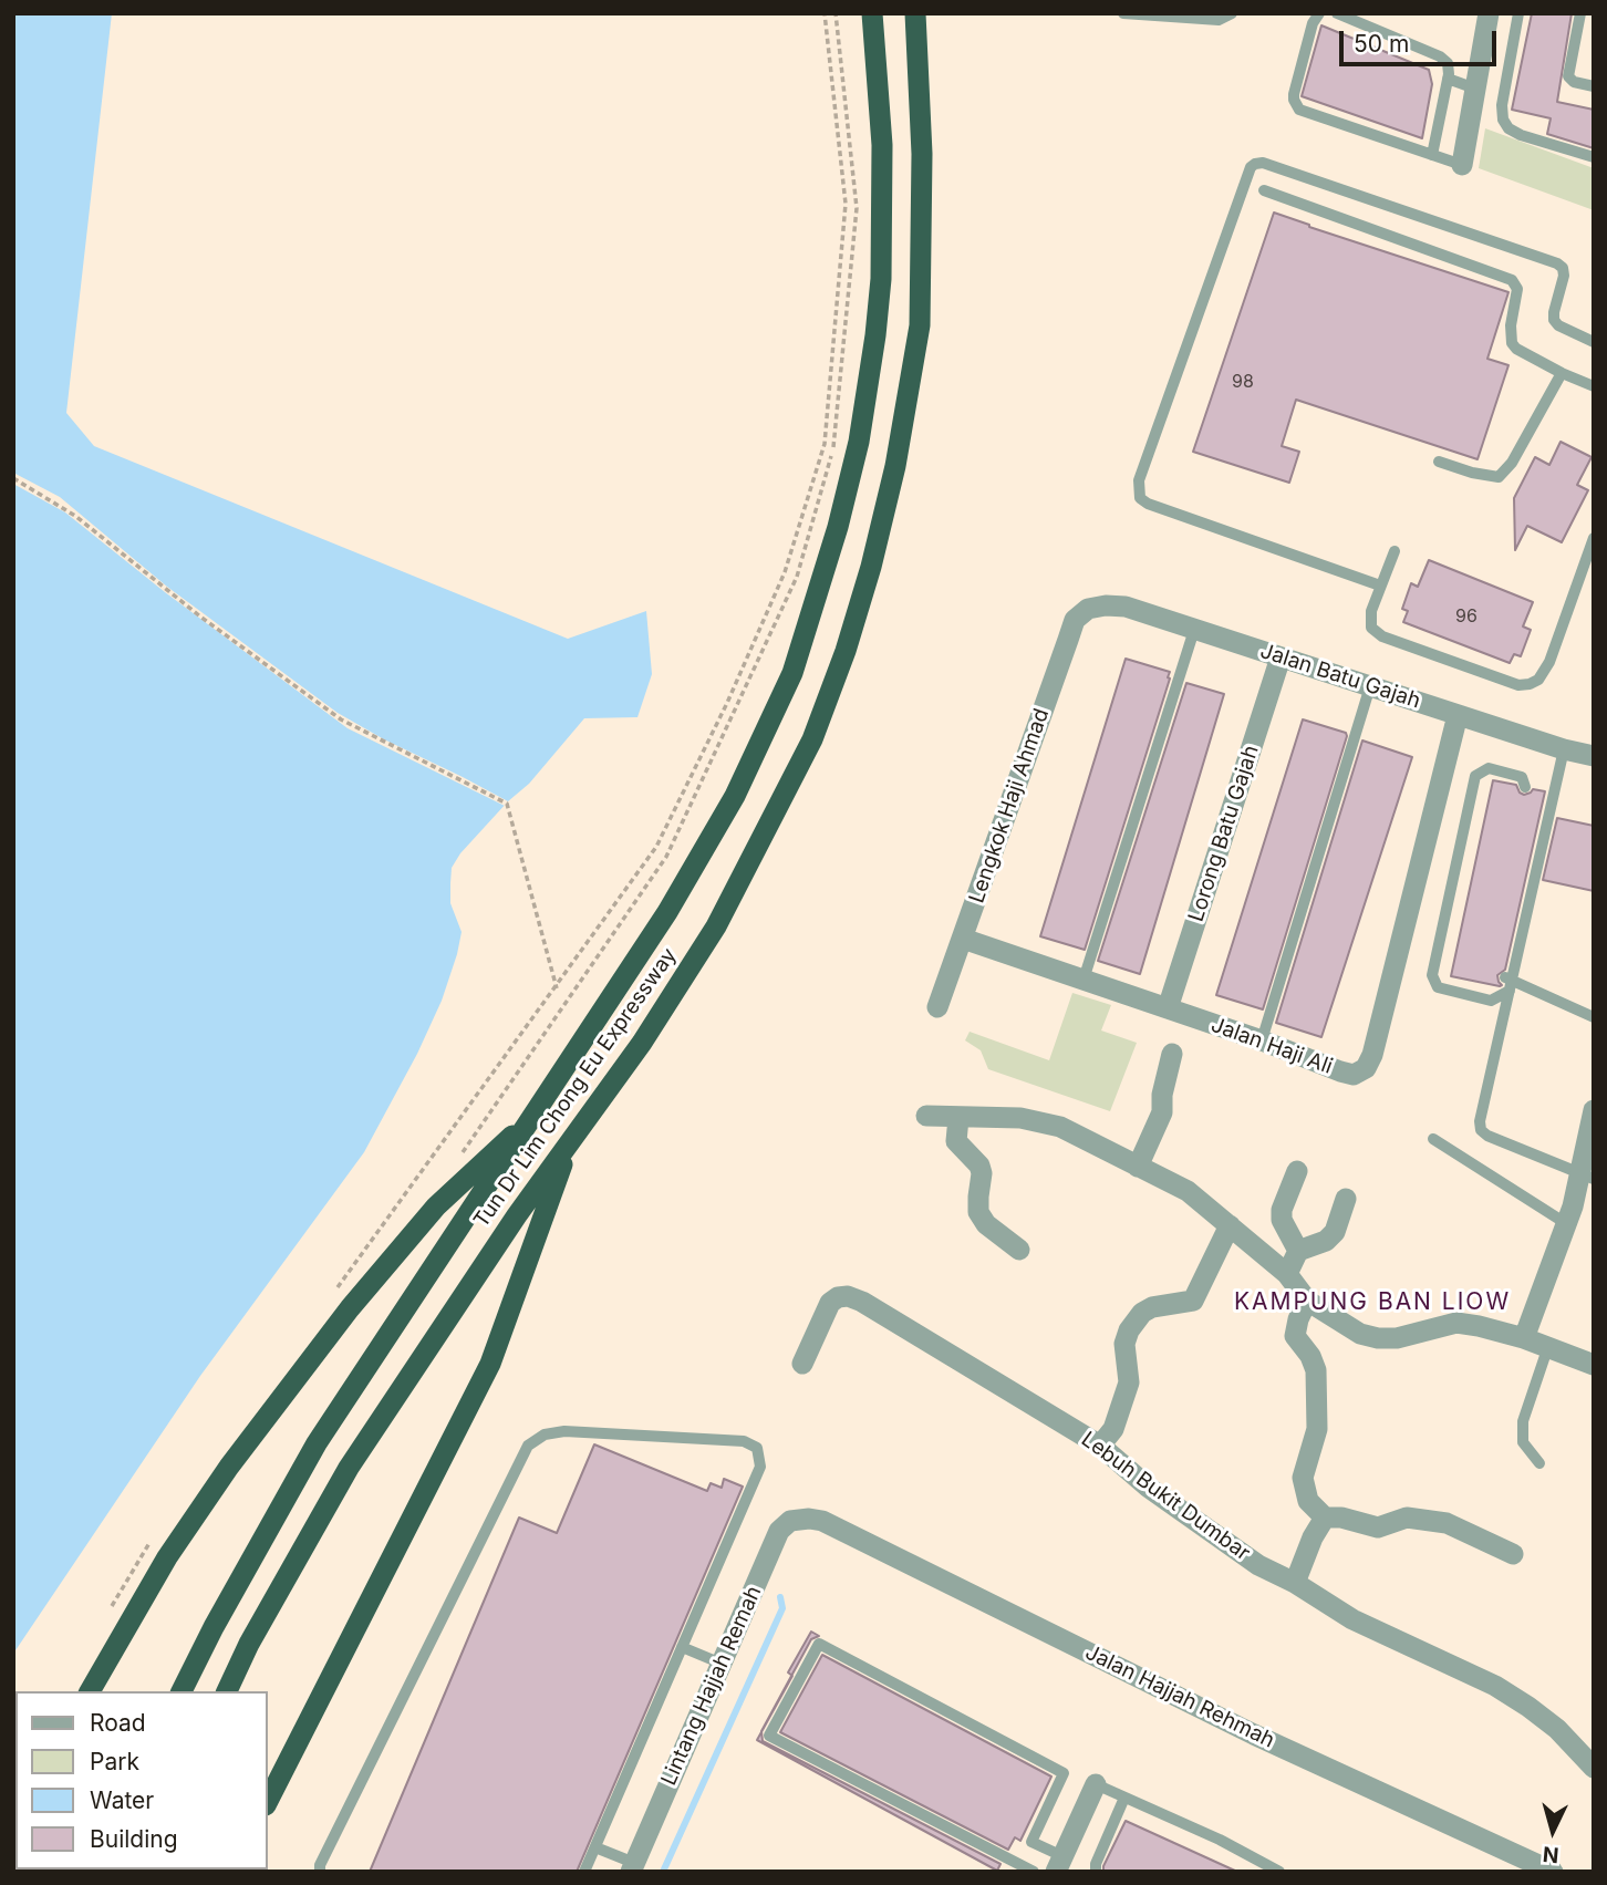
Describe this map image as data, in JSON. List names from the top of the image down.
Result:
{
  "streets": {
    "highway": ["Tun Dr Lim Chong Eu Expressway"],
    "street": [
      "Jalan Batu Gajah",
      "Lengkok Haji Ahmad",
      "Lorong Batu Gajah",
      "Jalan Haji Ali",
      "Lebuh Bukit Dumbar",
      "Lintang Hajjah Remah",
      "Jalan Hajjah Rehmah"
    ]
  },
  "crossings": [
    ["Jalan Batu Gajah", "Lengkok Haji Ahmad"],
    ["Jalan Batu Gajah", "Lorong Batu Gajah"],
    ["Jalan Batu Gajah", "Jalan Haji Ali"],
    ["Lengkok Haji Ahmad", "Jalan Haji Ali"],
    ["Lorong Batu Gajah", "Jalan Haji Ali"],
    ["Lintang Hajjah Remah", "Jalan Hajjah Rehmah"]
  ],
  "districts": ["KAMPUNG BAN LIOW"],
  "house_numbers": ["98", "96"],
  "legend": [
    "Road",
    "Park",
    "Water",
    "Building"
  ],
  "scale_bar": "50 m",
  "north": "bottom"
}
